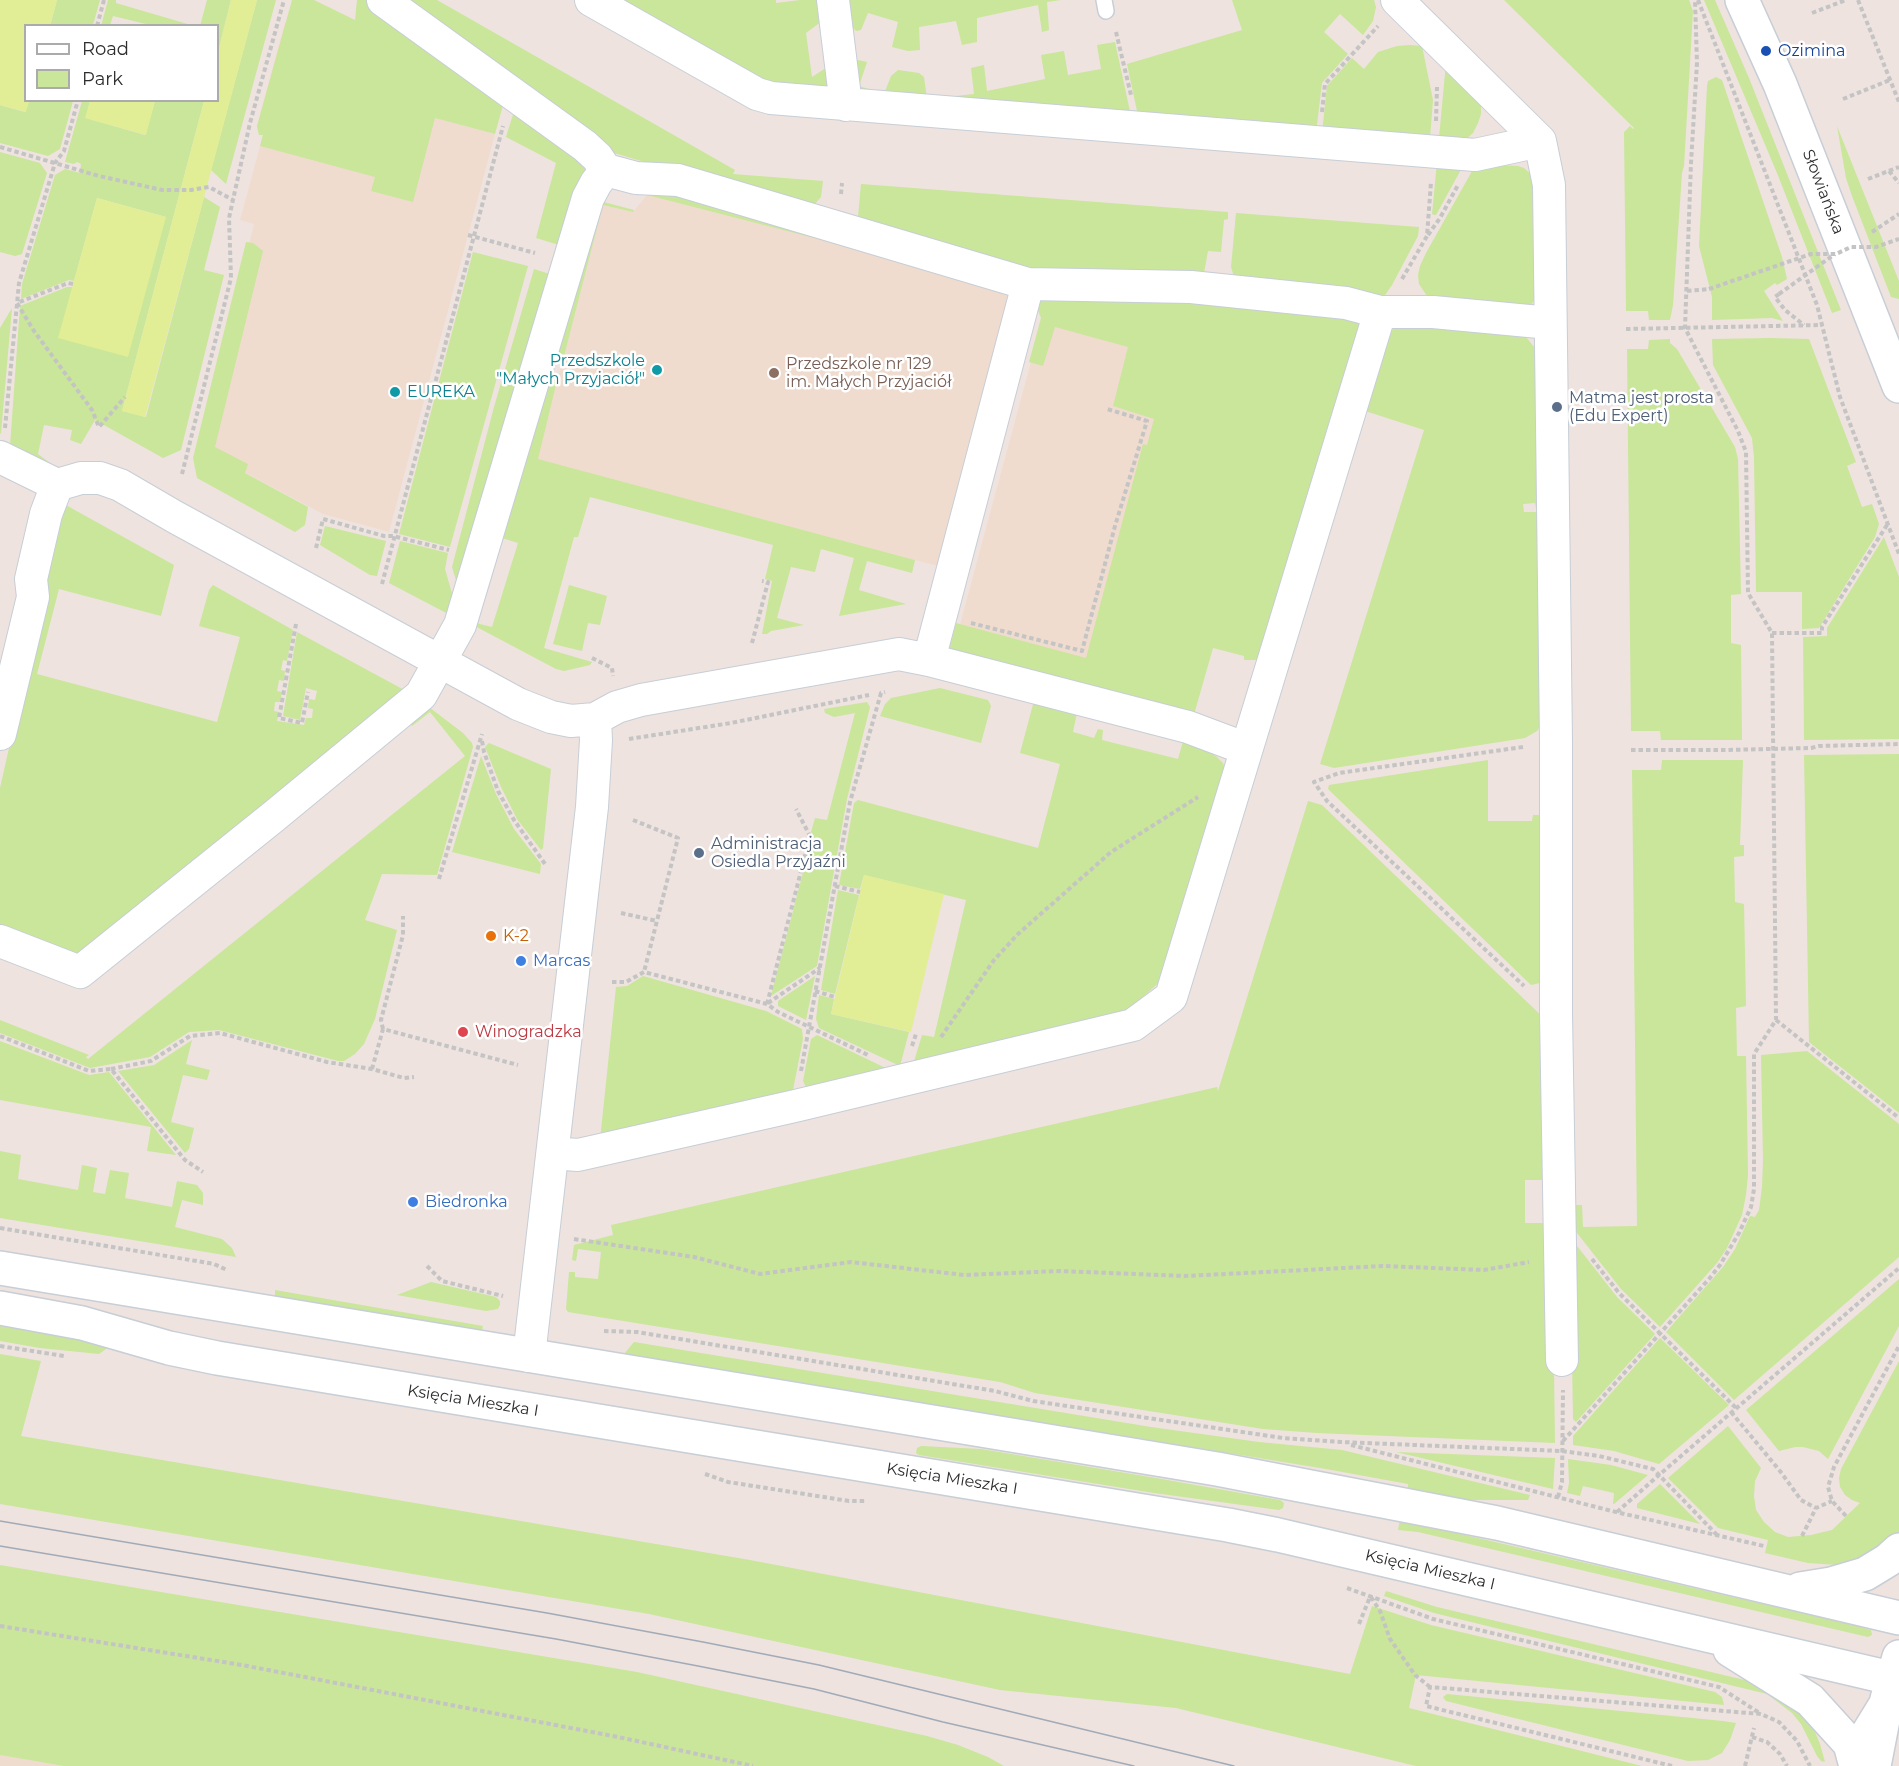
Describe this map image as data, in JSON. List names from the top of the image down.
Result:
{
  "streets": {
    "street": ["Słowiańska", "Księcia Mieszka I"]
  },
  "places": [
    "Ozimina",
    "Przedszkole \"Małych Przyjaciół\"",
    "Przedszkole nr 129 im. Małych Przyjaciół",
    "EUREKA",
    "Matma jest prosta (Edu Expert)",
    "Administracja Osiedla Przyjaźni",
    "K-2",
    "Marcas",
    "Winogradzka",
    "Biedronka"
  ],
  "legend": ["Road", "Park"]
}
